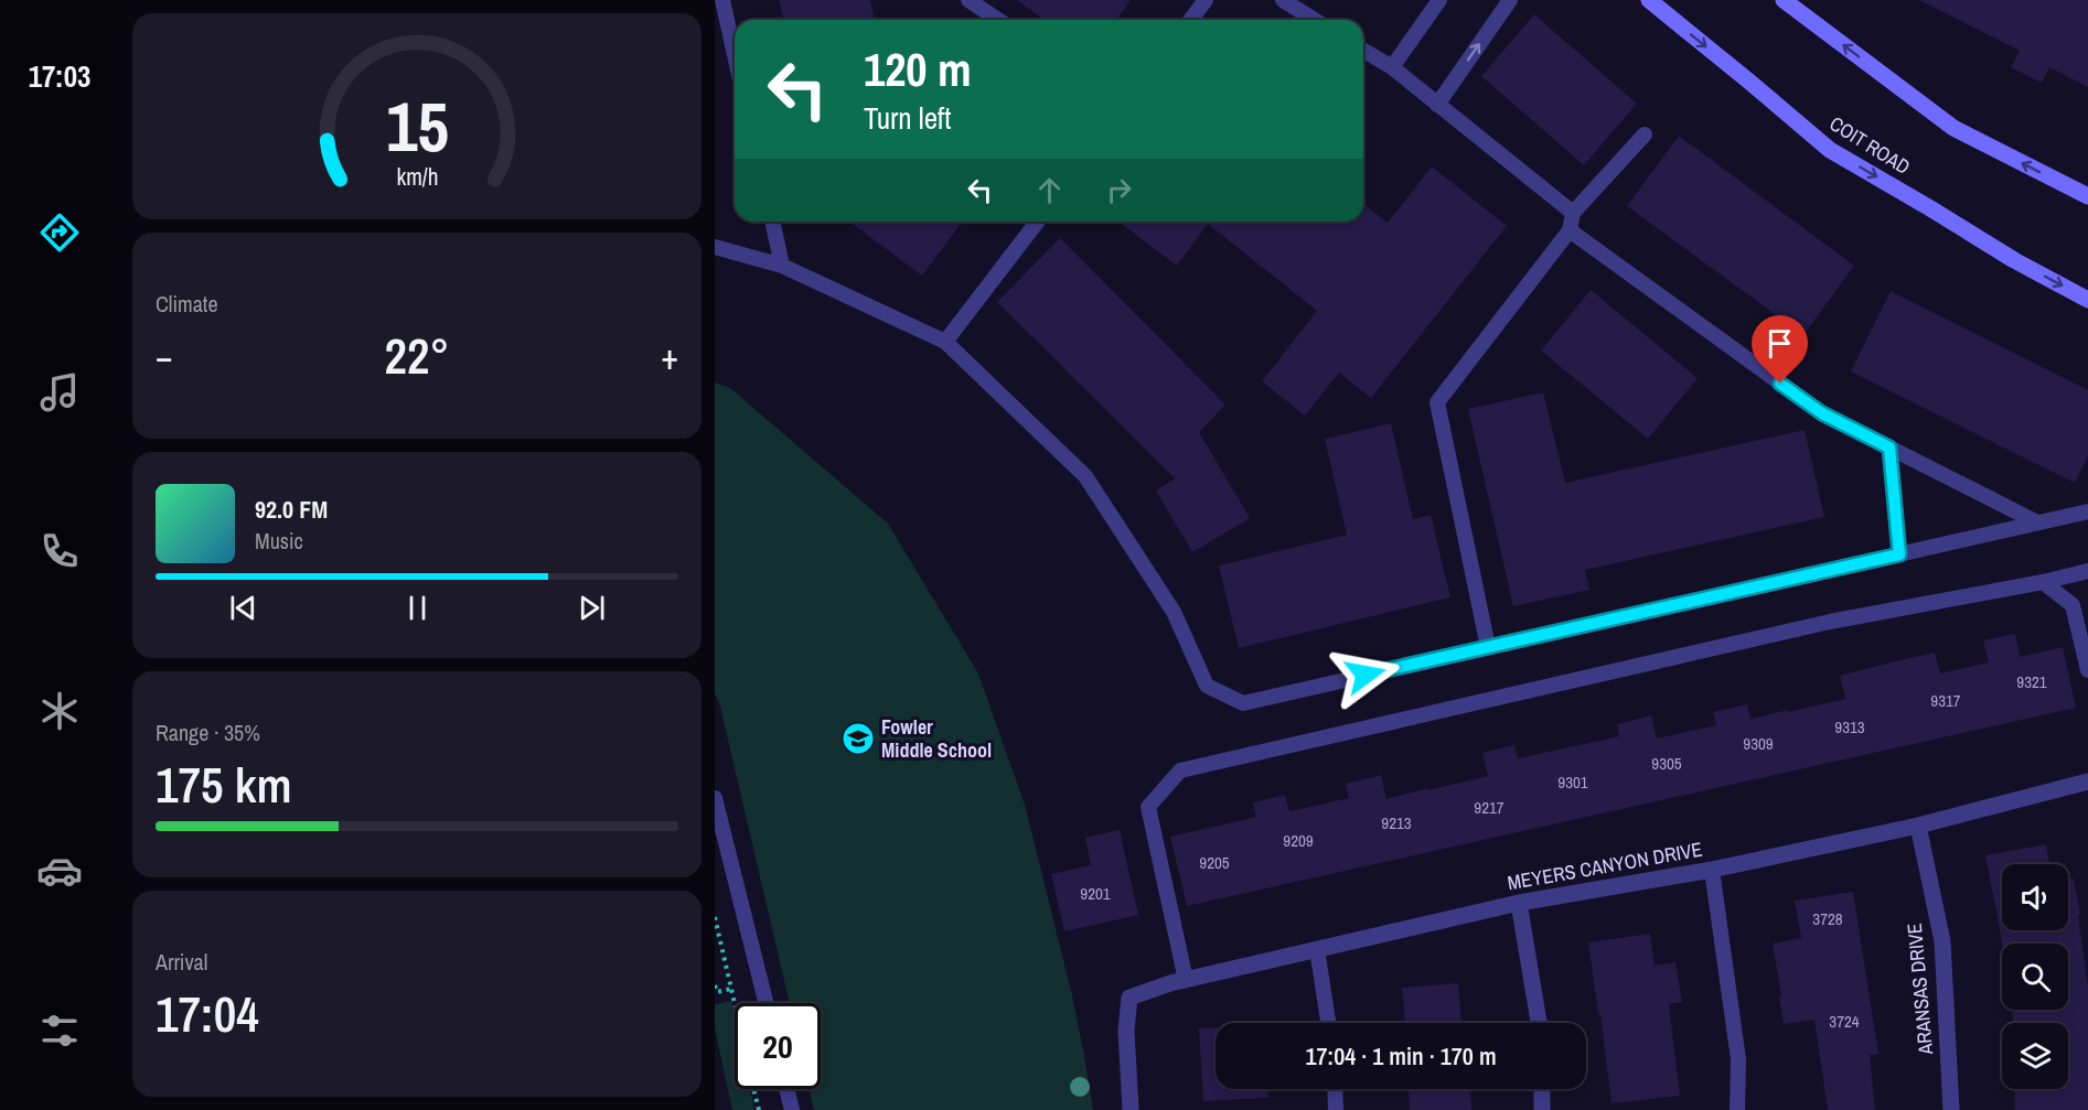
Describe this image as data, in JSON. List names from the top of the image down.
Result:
{
  "streets": {
    "main road": ["COIT ROAD"],
    "street": ["MEYERS CANYON DRIVE", "ARANSAS DRIVE"]
  },
  "crossings": [
    ["MEYERS CANYON DRIVE", "ARANSAS DRIVE"]
  ],
  "places": {
    "school or university": ["Fowler Middle School"]
  },
  "house_numbers": [
    "9321",
    "9317",
    "9313",
    "9309",
    "9305",
    "9301",
    "9217",
    "9213",
    "9209",
    "9205",
    "9201",
    "3728",
    "3724"
  ],
  "page": {
    "tabs": "17:03",
    "turn": ["120 m", "Turn left"],
    "tile": [
      "Climate",
      ["Range · 35%", "175 km"],
      ["Arrival", "17:04"]
    ],
    "heat": ["−", "22°", "+"],
    "song": ["92.0 FM", "Music"],
    "limit": "20",
    "trip": "17:04 · 1 min · 170 m",
    "gauge": ["15", "km/h"]
  }
}
